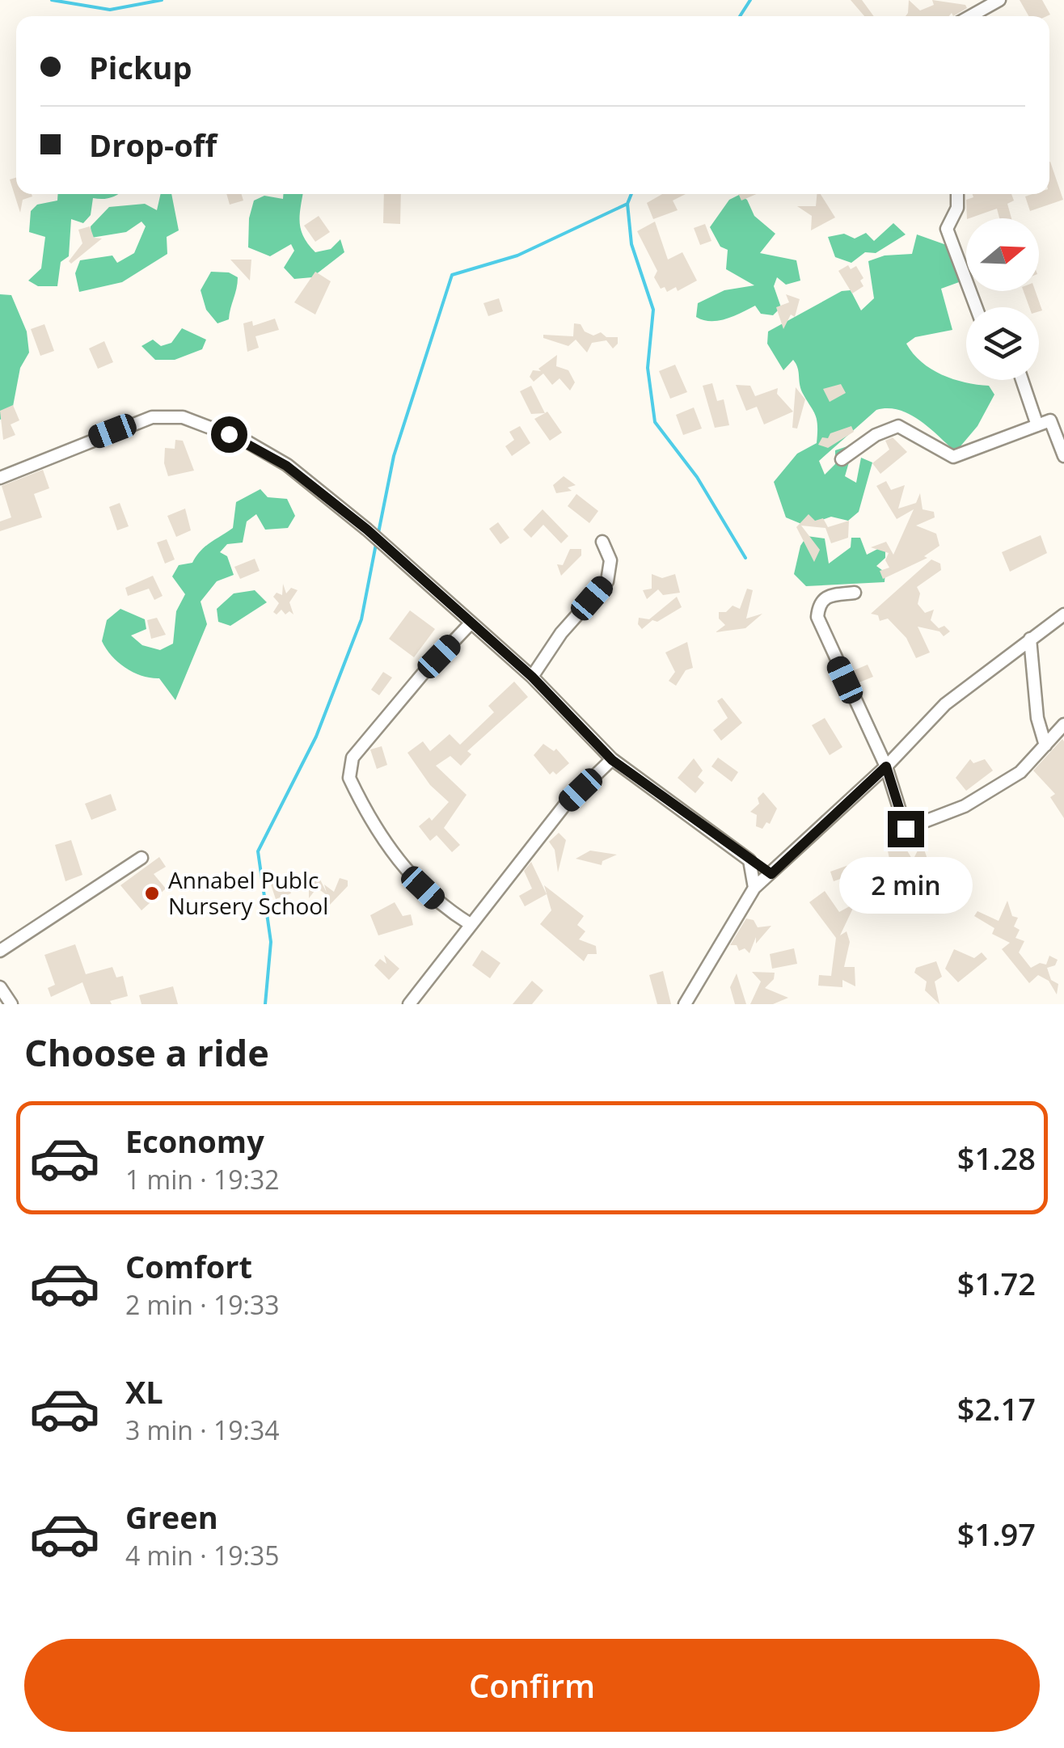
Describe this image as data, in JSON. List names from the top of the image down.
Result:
{
  "places": ["Annabel Publc Nursery School"],
  "north": "right",
  "page": {
    "banner": ["Pickup", "Drop-off"],
    "bubble": "2 min",
    "heading": "Choose a ride",
    "list": [
      {
        "name": "Economy",
        "note": "1 min · 19:32",
        "value": "$1.28"
      },
      {
        "name": "Comfort",
        "note": "2 min · 19:33",
        "value": "$1.72"
      },
      {
        "name": "XL",
        "note": "3 min · 19:34",
        "value": "$2.17"
      },
      {
        "name": "Green",
        "note": "4 min · 19:35",
        "value": "$1.97"
      }
    ],
    "buttons": "Confirm"
  }
}
